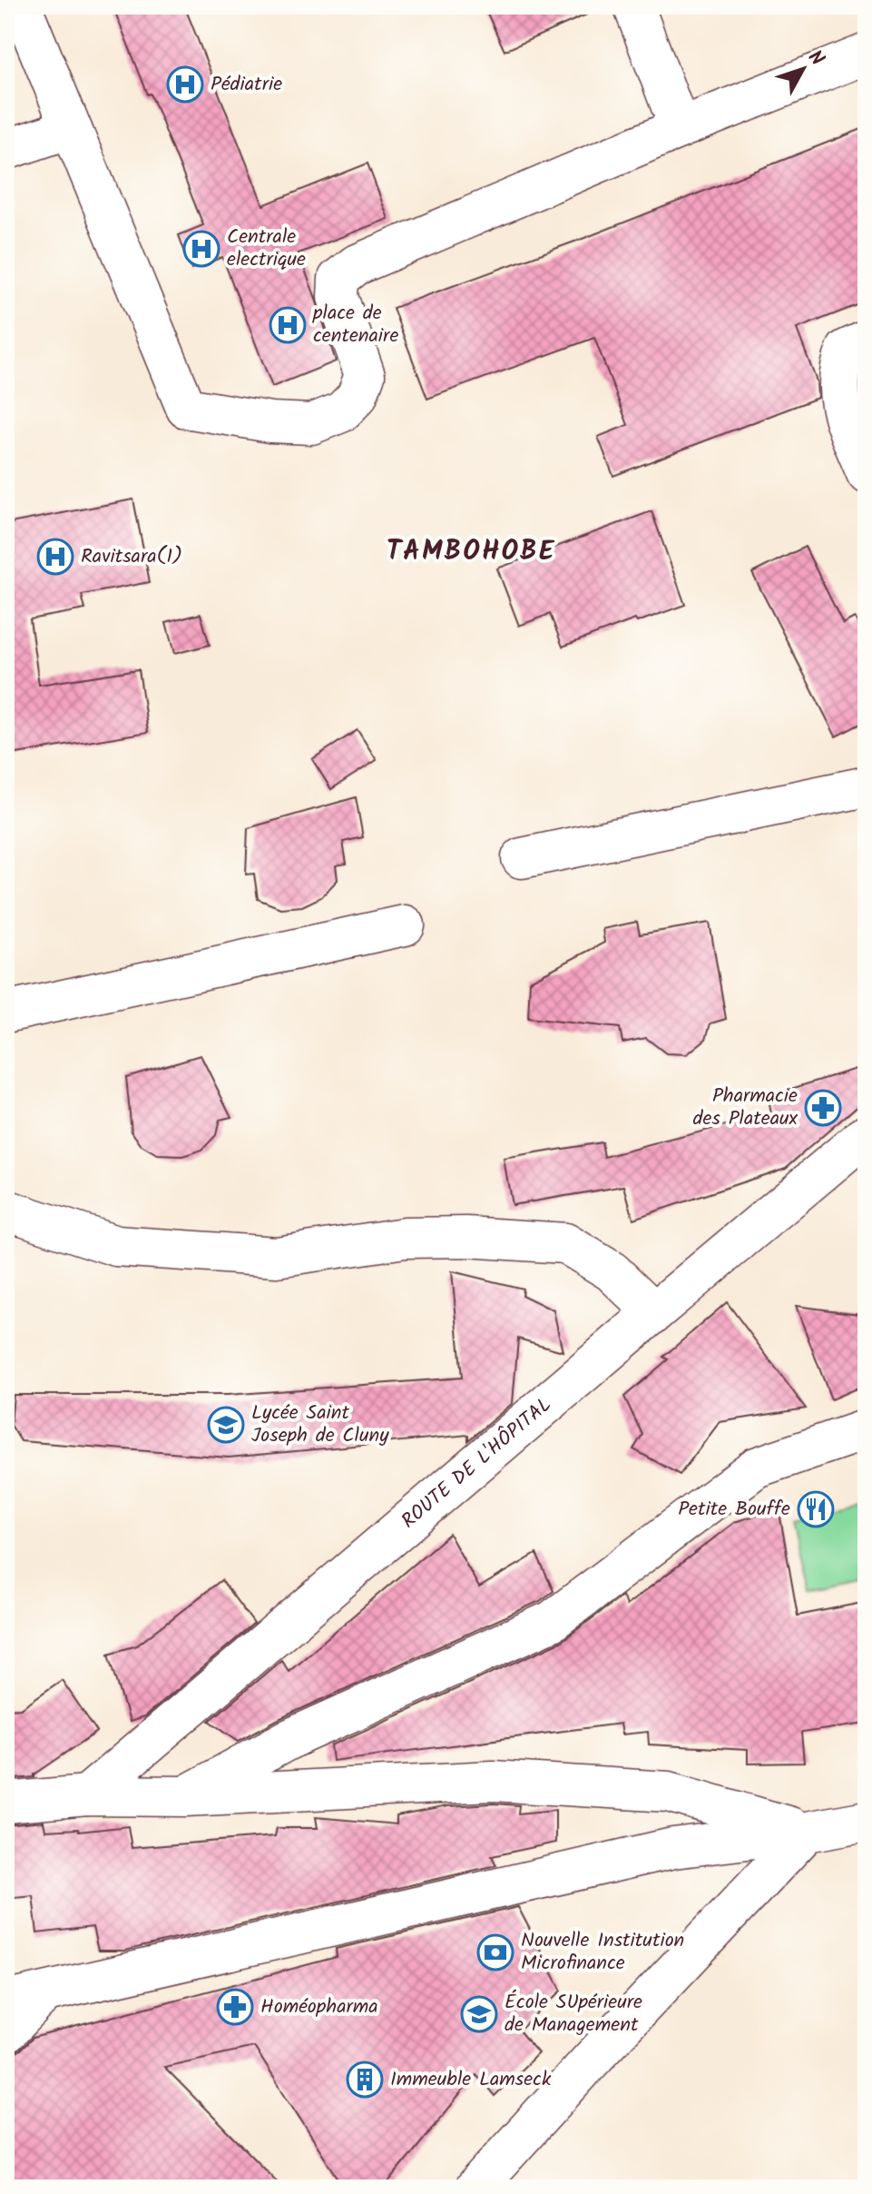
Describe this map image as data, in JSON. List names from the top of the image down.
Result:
{
  "streets": {
    "street": ["ROUTE DE L'HÔPITAL"]
  },
  "districts": ["TAMBOHOBE"],
  "places": {
    "hospital": [
      "Pédiatrie",
      "Centrale electrique",
      "place de centenaire",
      "Ravitsara(1)"
    ],
    "pharmacy": ["Pharmacie des Plateaux", "Homéopharma"],
    "school or university": ["Lycée Saint Joseph de Cluny", "École SUpérieure de Management"],
    "restaurant": ["Petite Bouffe"],
    "bank": ["Nouvelle Institution Microfinance"],
    "building": ["Immeuble Lamseck"]
  },
  "north": "top right"
}
